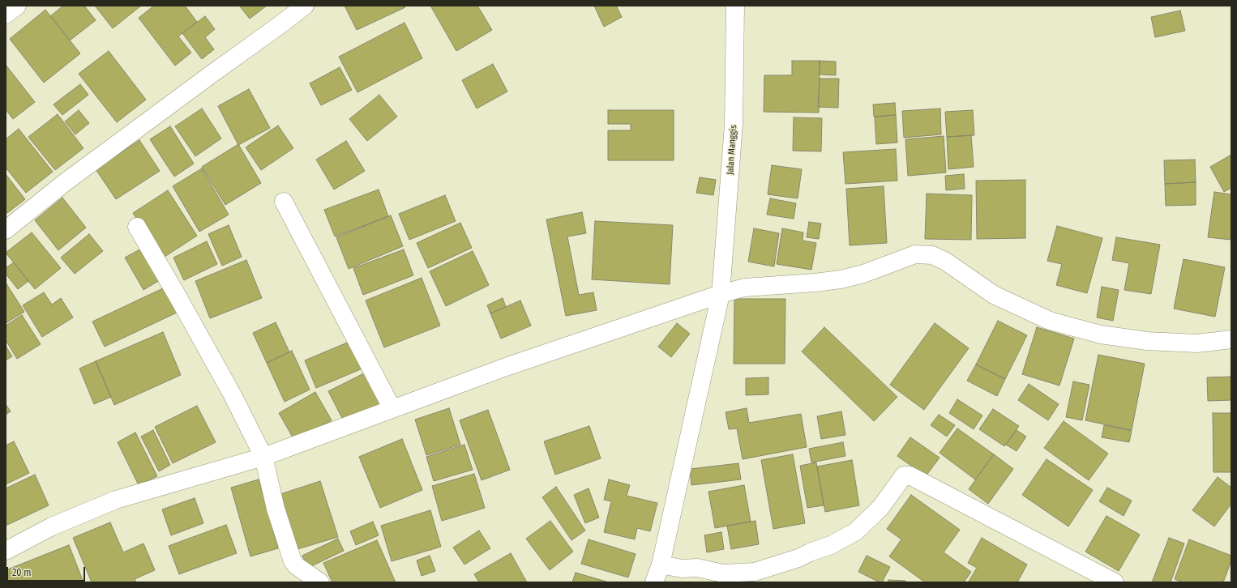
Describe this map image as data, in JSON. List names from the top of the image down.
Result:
{
  "streets": {
    "street": ["Jalan Manggis"]
  },
  "scale_bar": "20 m"
}
